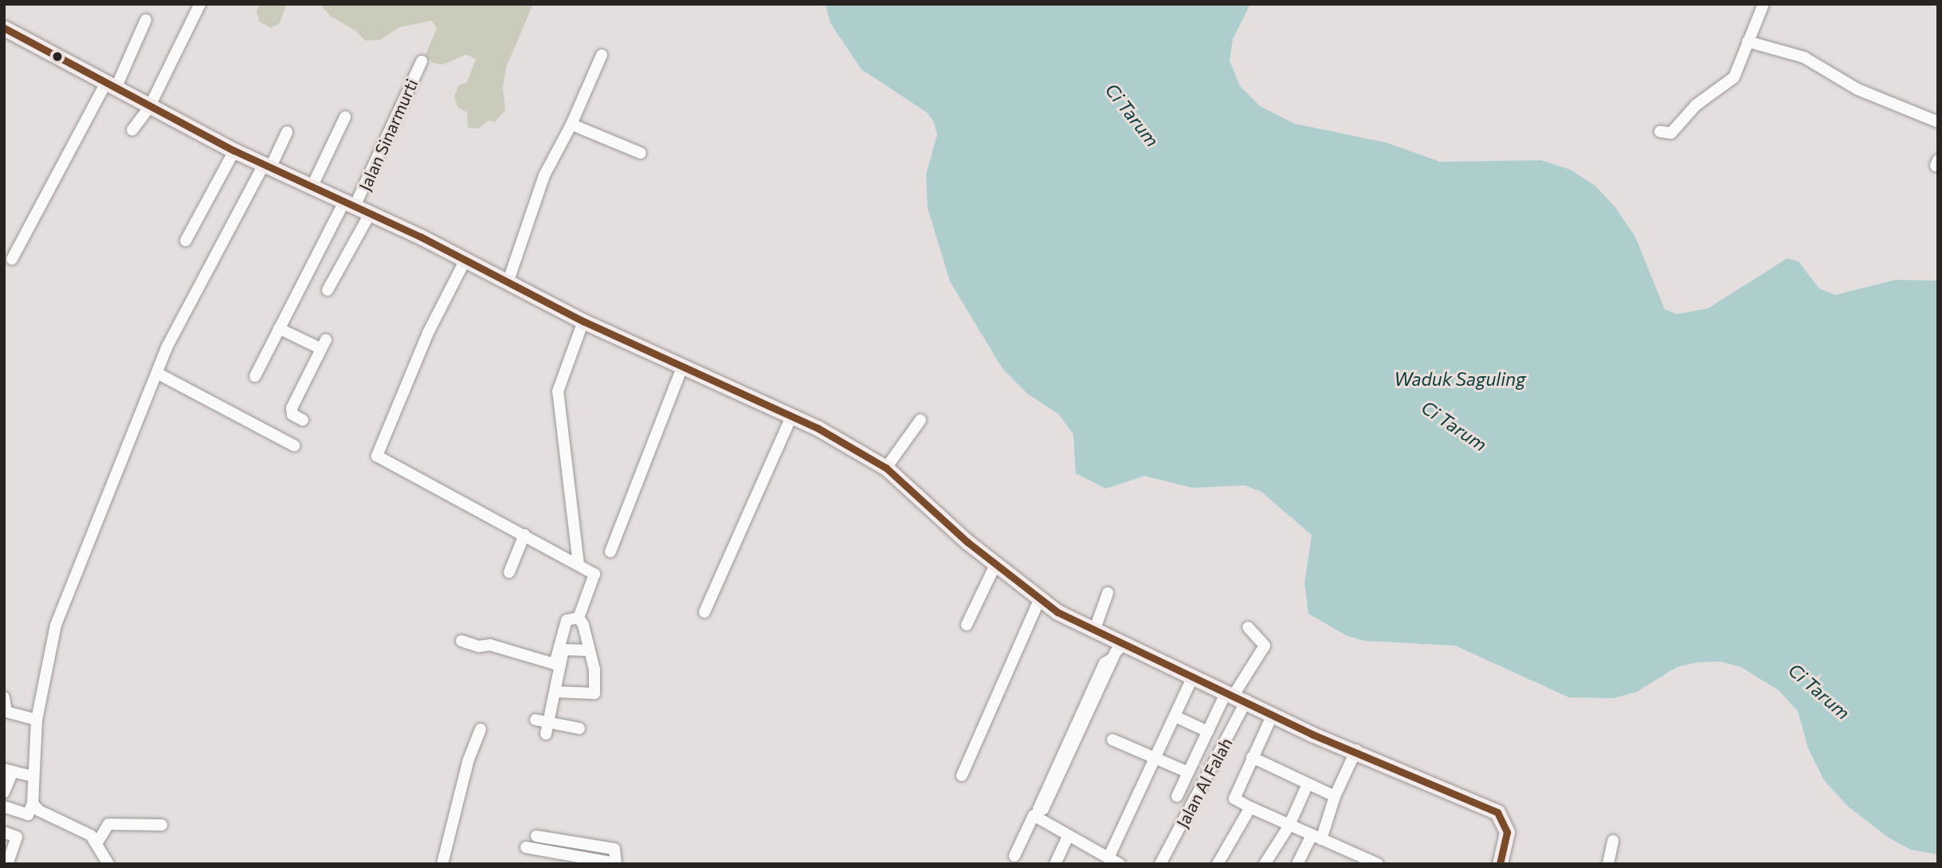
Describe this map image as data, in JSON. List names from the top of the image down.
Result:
{
  "streets": {
    "street": ["Jalan Sinarmurti", "Jalan Al Falah"]
  },
  "water": ["Ci Tarum", "Waduk Saguling"]
}
